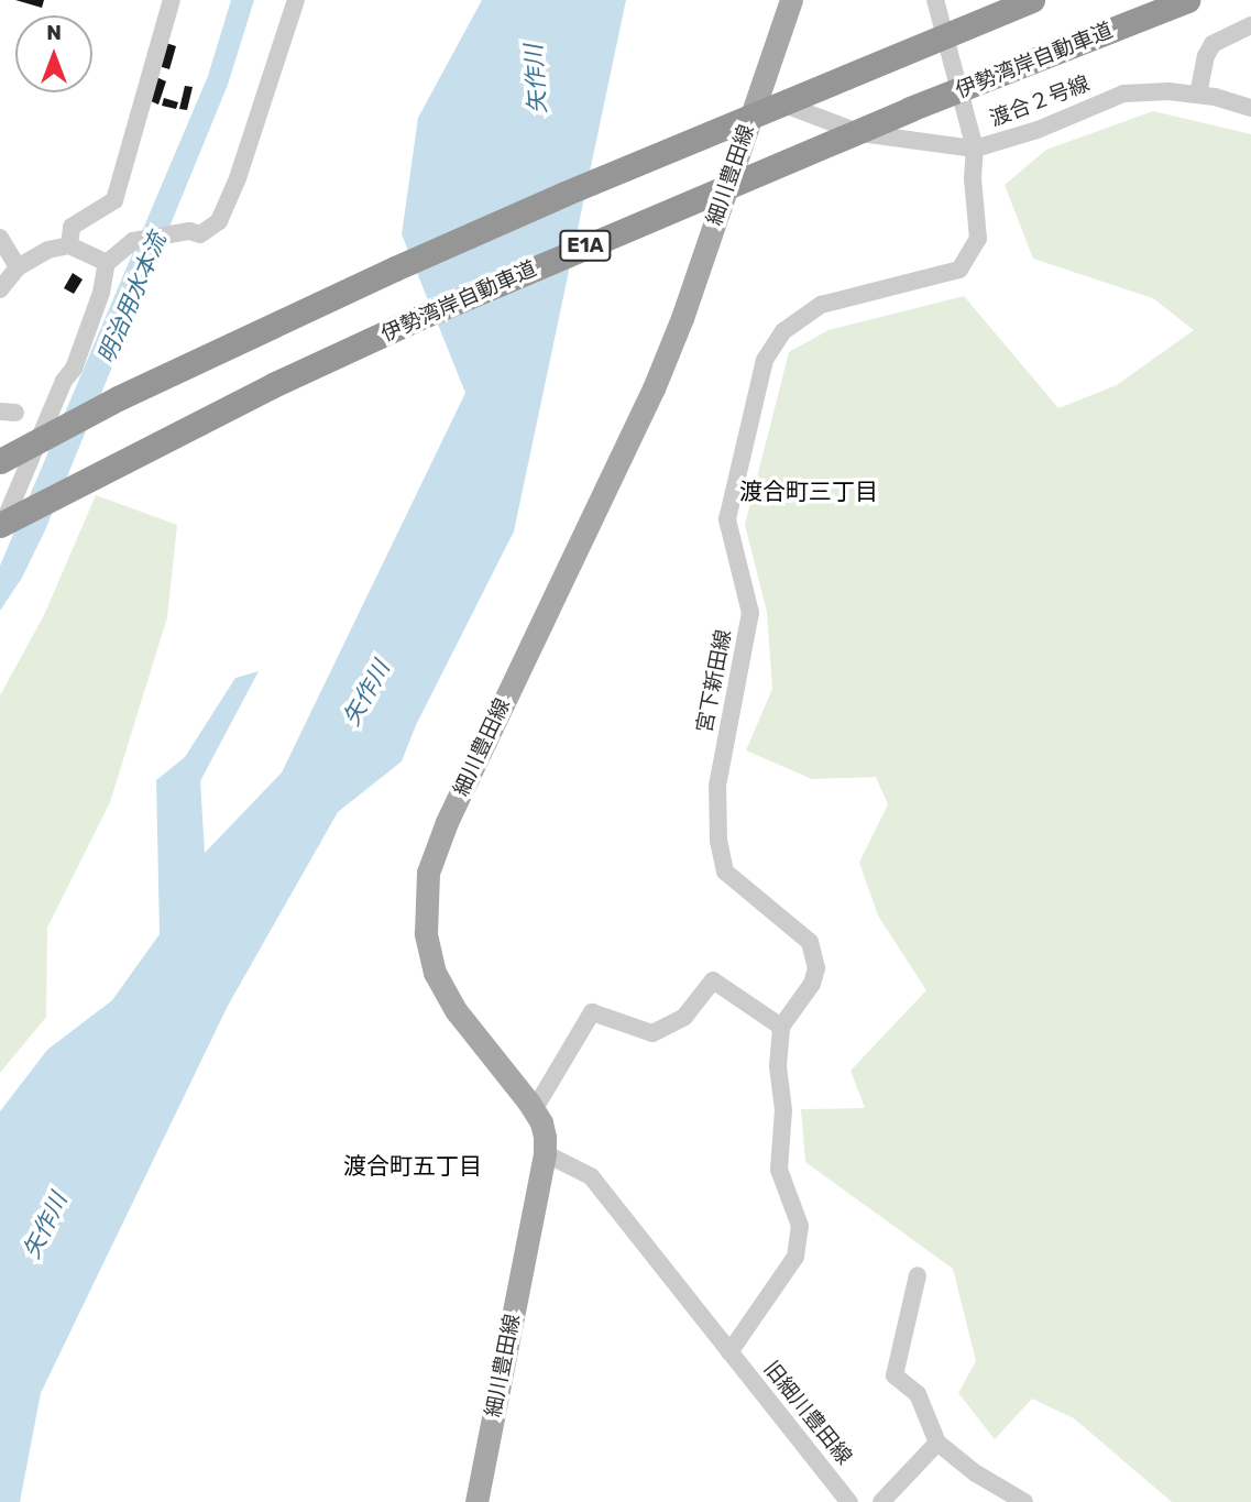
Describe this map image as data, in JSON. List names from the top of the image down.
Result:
{
  "streets": {
    "highway": ["伊勢湾岸自動車道", "E1A"],
    "main road": ["細川豊田線"],
    "street": ["渡合２号線", "宮下新田線", "旧細川豊田線"]
  },
  "crossings": [
    ["渡合２号線", "細川豊田線"],
    ["渡合２号線", "宮下新田線"],
    ["細川豊田線", "旧細川豊田線"]
  ],
  "districts": ["渡合町三丁目", "渡合町五丁目"],
  "water": ["矢作川", "明治用水本流"],
  "north": "top"
}
